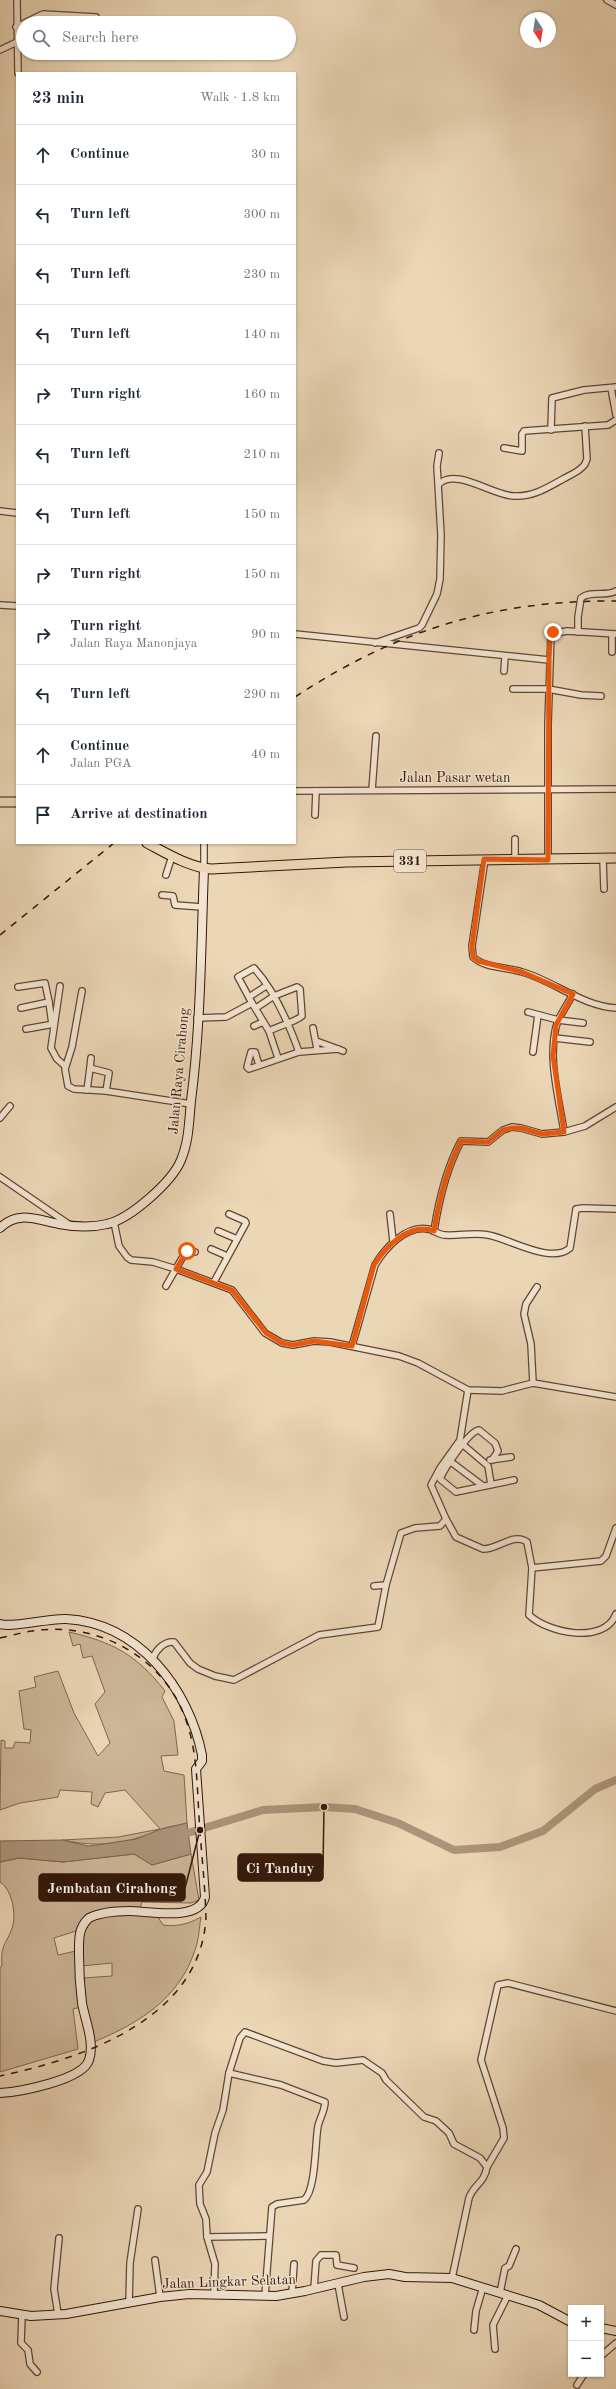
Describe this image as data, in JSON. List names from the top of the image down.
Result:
{
  "streets": {
    "main road": ["331"],
    "street": ["Jalan Pasar wetan", "Jalan Raya Cirahong", "Jalan Lingkar Selatan"]
  },
  "crossings": [
    ["331", "Jalan Raya Cirahong"]
  ],
  "places": ["Ci Tanduy", "Jembatan Cirahong"],
  "north": "bottom",
  "page": {
    "search": "Search here",
    "heading": ["23 min", "Walk · 1.8 km"],
    "list": [
      ["Continue", "30 m"],
      ["Turn left", "300 m"],
      ["Turn left", "230 m"],
      ["Turn left", "140 m"],
      ["Turn right", "160 m"],
      ["Turn left", "210 m"],
      ["Turn left", "150 m"],
      ["Turn right", "150 m"],
      ["Turn right", "Jalan Raya Manonjaya", "90 m"],
      ["Turn left", "290 m"],
      ["Continue", "Jalan PGA", "40 m"],
      "Arrive at destination"
    ],
    "map_buttons": ["+", "−"]
  }
}
